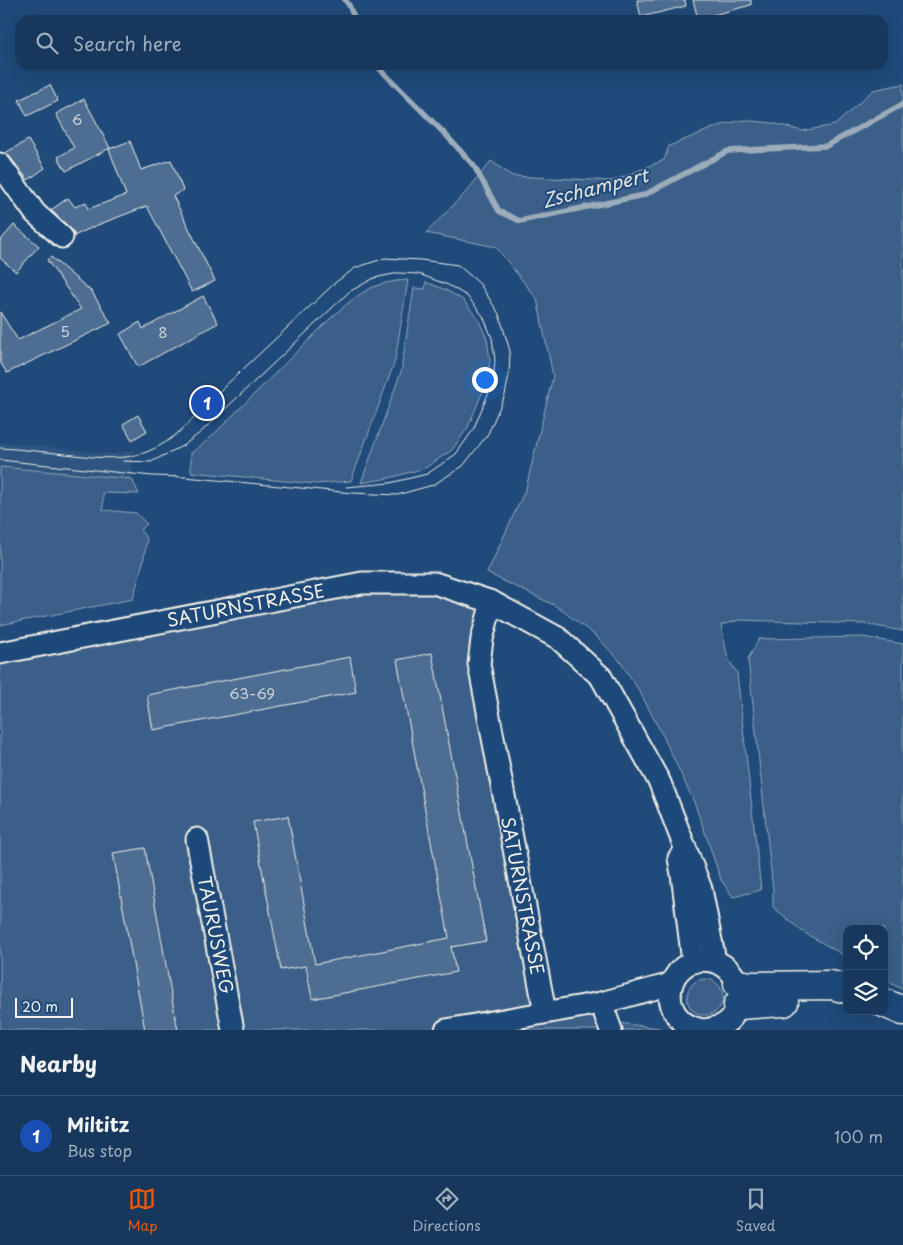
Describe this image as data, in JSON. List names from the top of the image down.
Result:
{
  "streets": {
    "street": ["SATURNSTRASSE", "TAURUSWEG"]
  },
  "water": ["Zschampert"],
  "house_numbers": [
    "6",
    "5",
    "8",
    "63-69"
  ],
  "scale_bar": "20 m",
  "page": {
    "search": "Search here",
    "pins": "1",
    "scale": "20 m",
    "heading": "Nearby",
    "list": [
      {
        "mark": "1",
        "name": "Miltitz",
        "note": "Bus stop",
        "value": "100 m"
      }
    ],
    "nav": ["Map", "Directions", "Saved"]
  }
}
